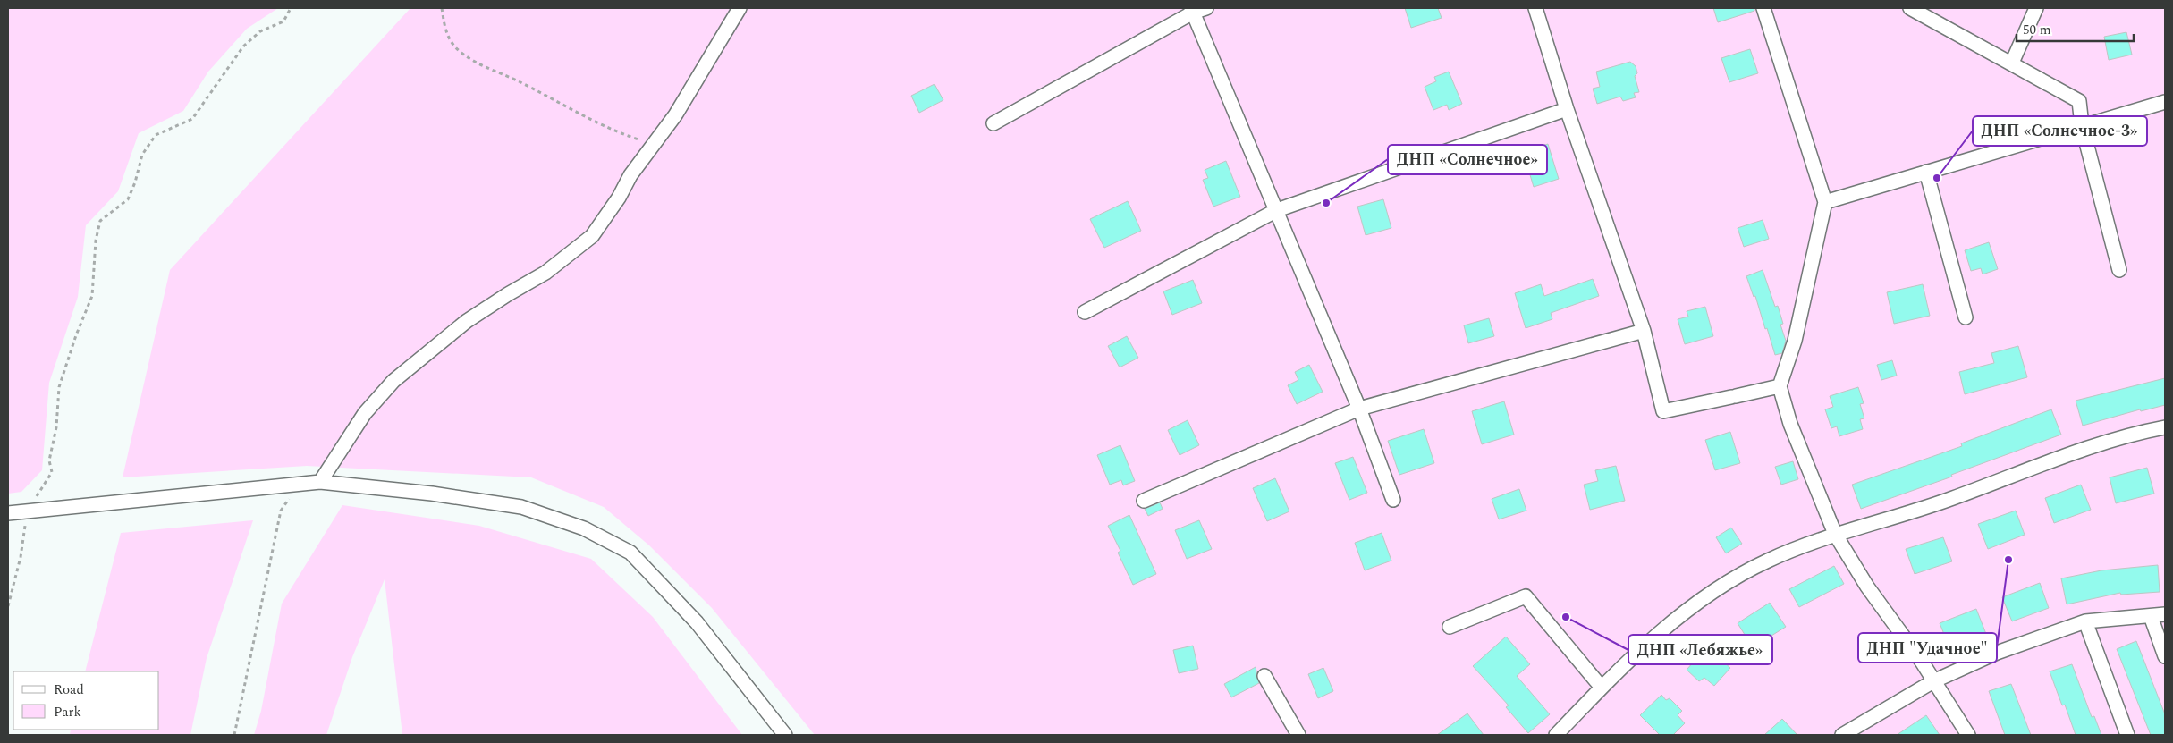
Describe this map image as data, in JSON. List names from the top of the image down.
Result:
{
  "places": [
    "ДНП «Солнечное-3»",
    "ДНП «Солнечное»",
    "ДНП \"Удачное\"",
    "ДНП «Лебяжье»"
  ],
  "legend": ["Road", "Park"],
  "scale_bar": "50 m"
}
